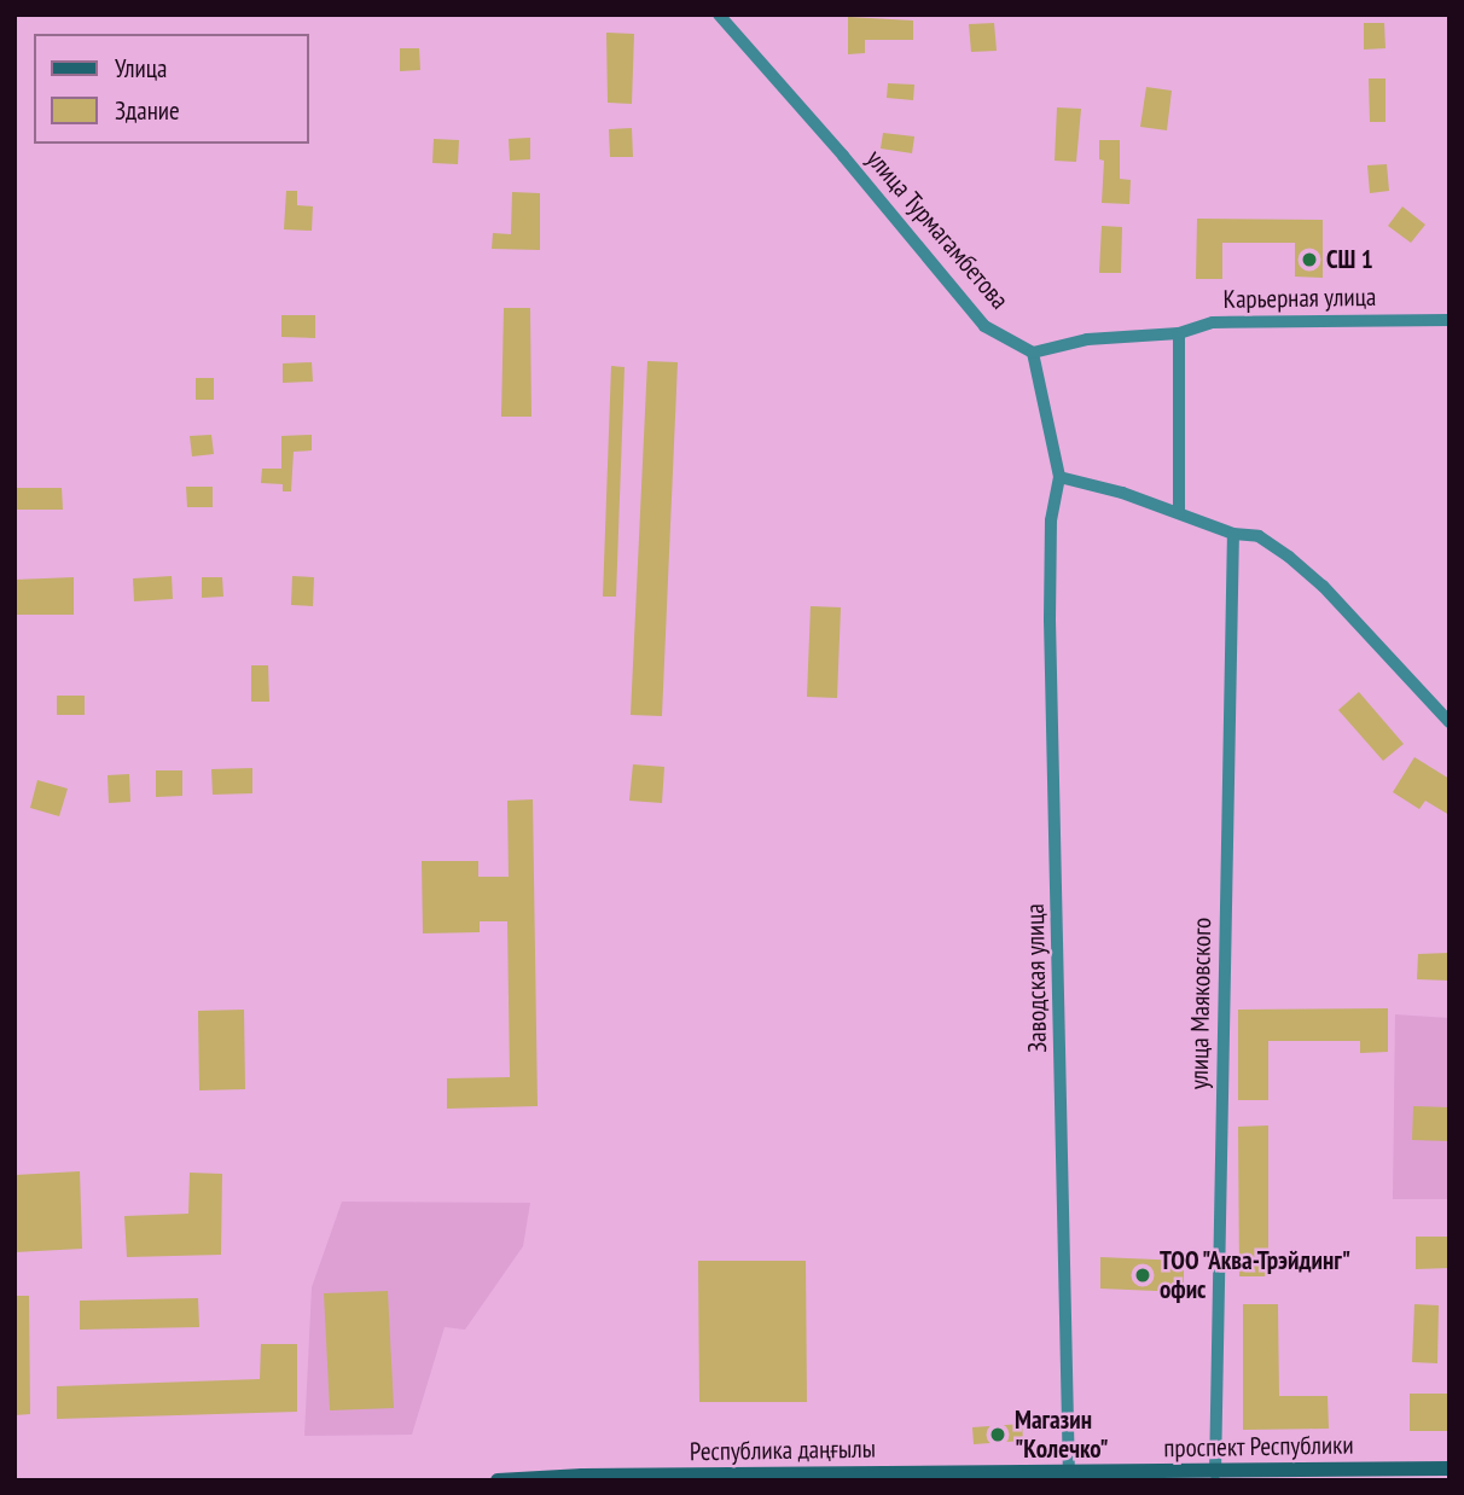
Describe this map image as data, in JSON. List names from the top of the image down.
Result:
{
  "streets": {
    "main road": ["проспект Республики", "Республика даңғылы"],
    "street": [
      "улица Турмагамбетова",
      "Карьерная улица",
      "Заводская улица",
      "улица Маяковского"
    ]
  },
  "crossings": [
    ["улица Турмагамбетова", "Карьерная улица"],
    ["Заводская улица", "проспект Республики"],
    ["Заводская улица", "Республика даңғылы"],
    ["улица Маяковского", "проспект Республики"],
    ["проспект Республики", "Республика даңғылы"]
  ],
  "places": ["СШ 1", "ТОО \"Аква-Трэйдинг\" офис", "Магазин \"Колечко\""],
  "legend": ["Улица", "Здание"]
}
